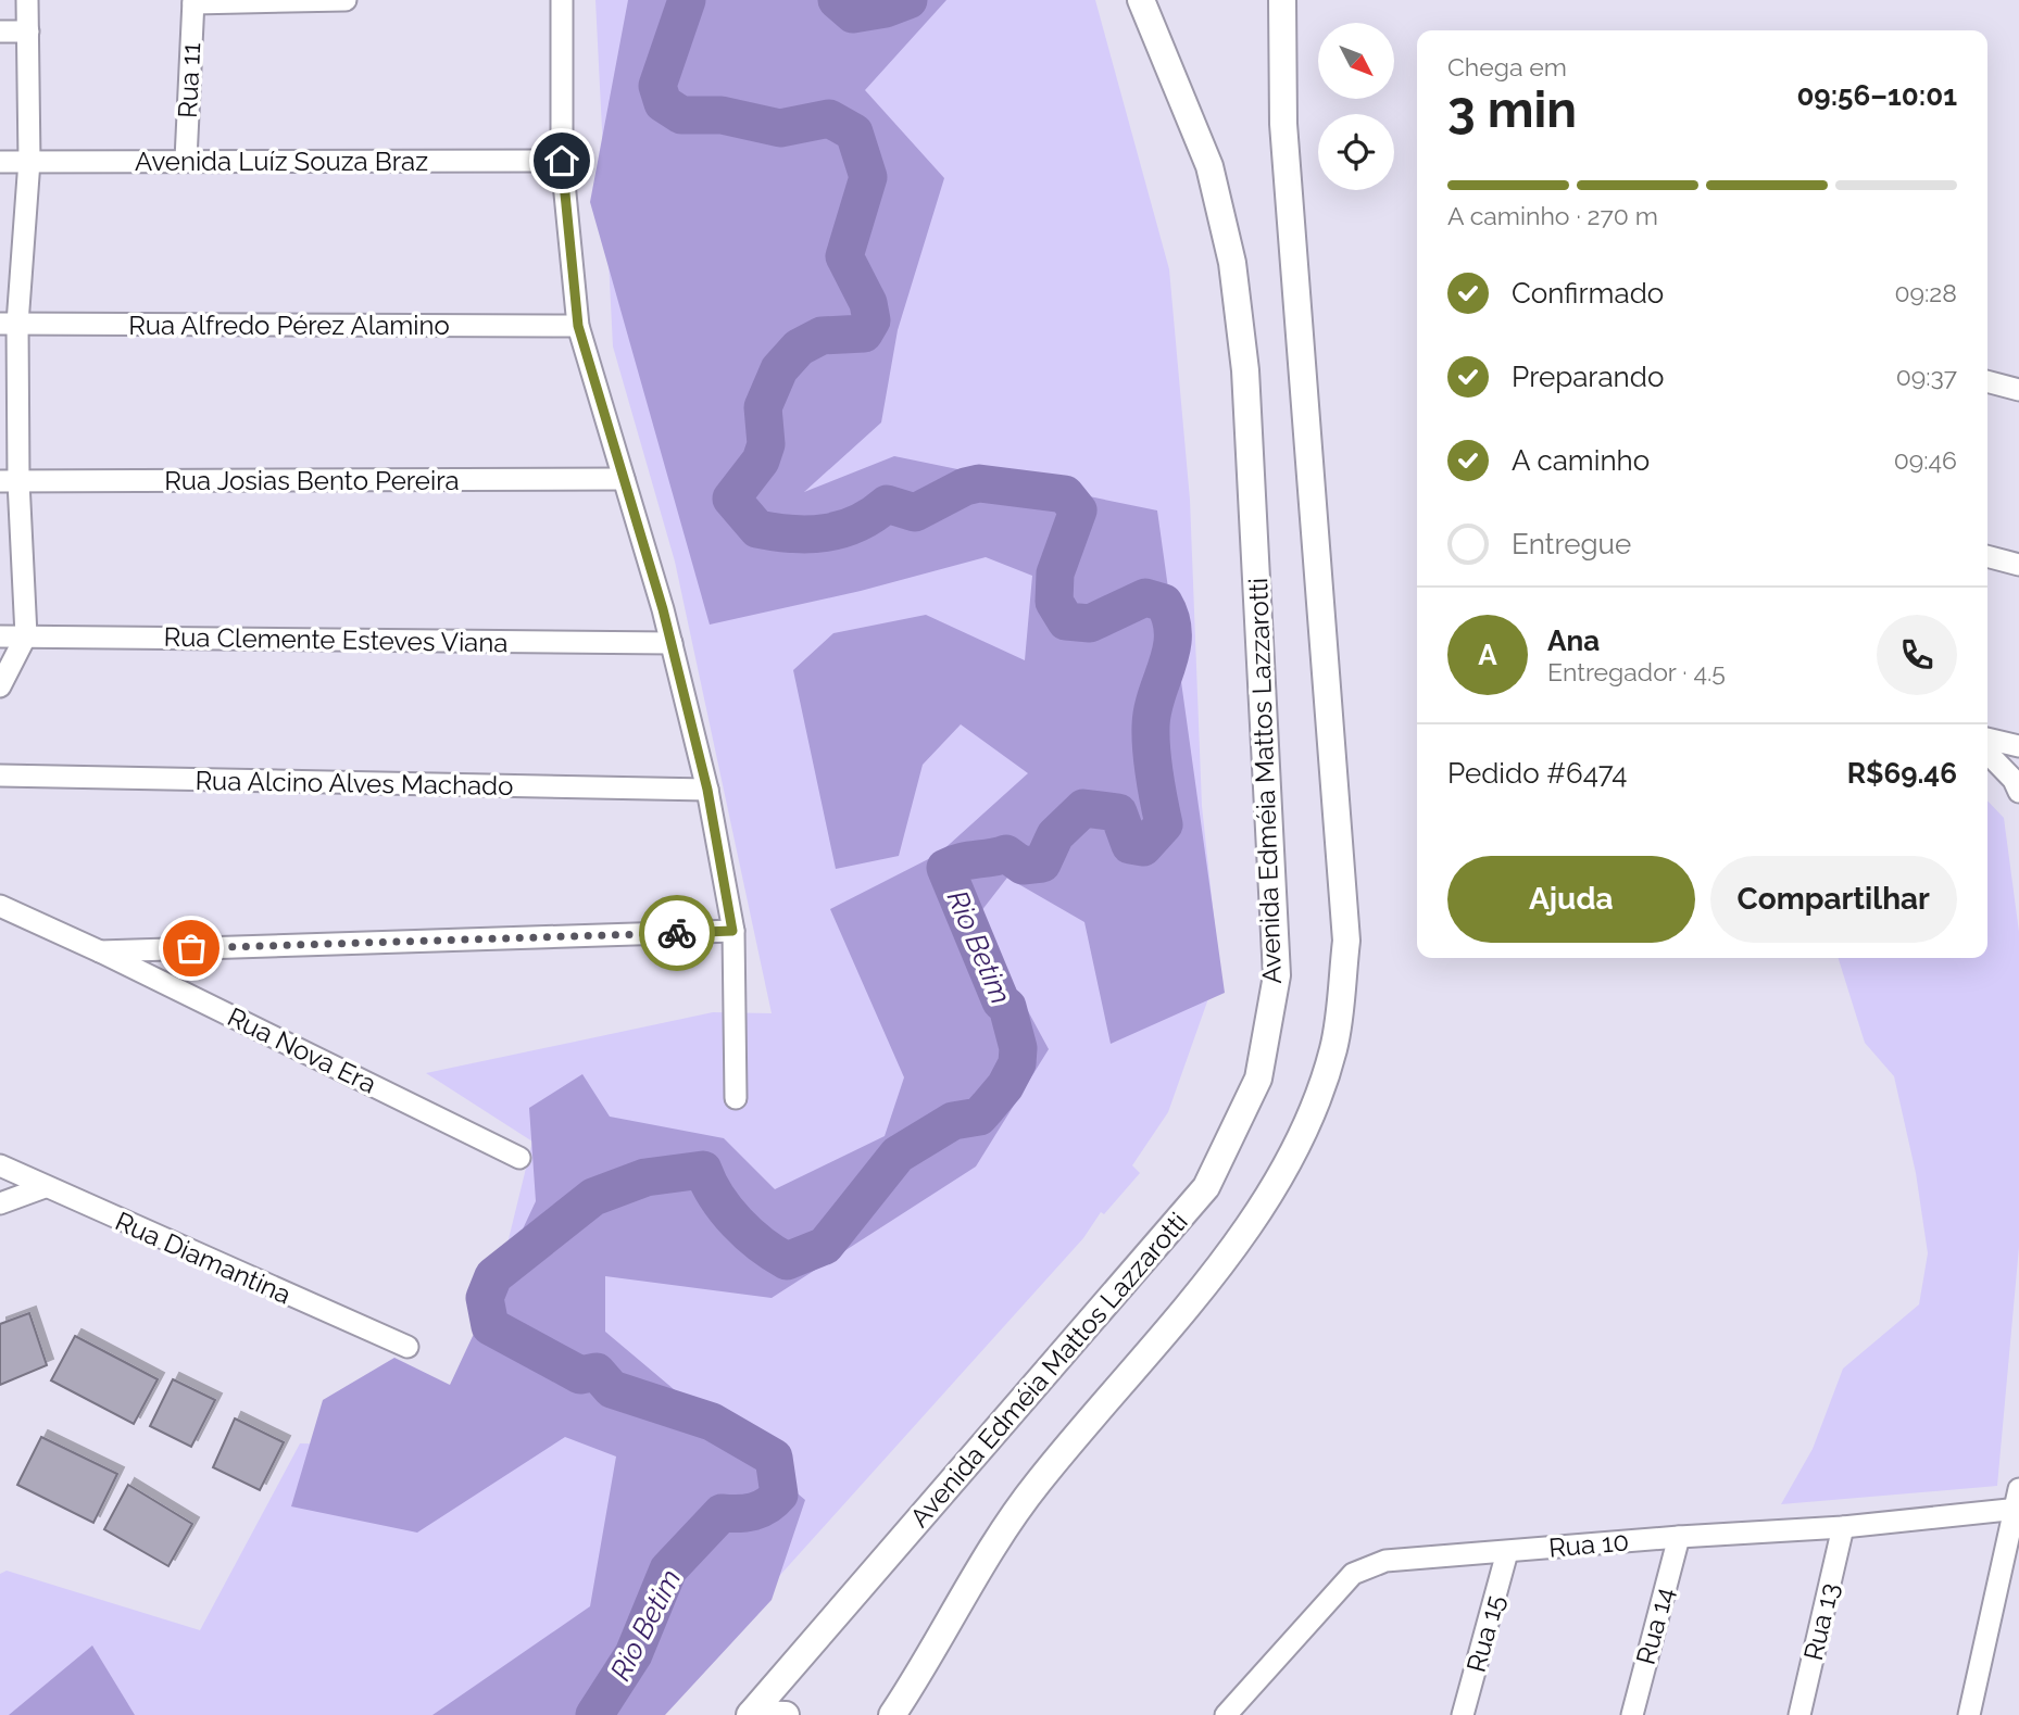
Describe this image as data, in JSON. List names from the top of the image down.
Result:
{
  "streets": {
    "main road": ["Avenida Edméia Mattos Lazzarotti"],
    "street": [
      "Rua 11",
      "Avenida Luíz Souza Braz",
      "Rua Alfredo Pérez Alamino",
      "Rua Josias Bento Pereira",
      "Rua Clemente Esteves Viana",
      "Rua Alcino Alves Machado",
      "Rua Nova Era",
      "Rua Diamantina",
      "Rua 10",
      "Rua 13",
      "Rua 14",
      "Rua 15"
    ]
  },
  "crossings": [
    ["Rua 11", "Avenida Luíz Souza Braz"],
    ["Rua 10", "Rua 13"],
    ["Rua 10", "Rua 14"],
    ["Rua 10", "Rua 15"]
  ],
  "water": ["Rio Betim"],
  "north": "bottom right",
  "page": {
    "heading": ["3 min", "Chega em", "09:56–10:01"],
    "panel": [
      "Ana",
      "Entregador · 4.5",
      "Pedido #6474",
      "R$69.46"
    ],
    "bar": "A caminho · 270 m",
    "list": [
      ["Confirmado", "09:28"],
      ["Preparando", "09:37"],
      ["A caminho", "09:46"],
      "Entregue"
    ],
    "round": "A",
    "buttons": ["Ajuda", "Compartilhar"]
  }
}
